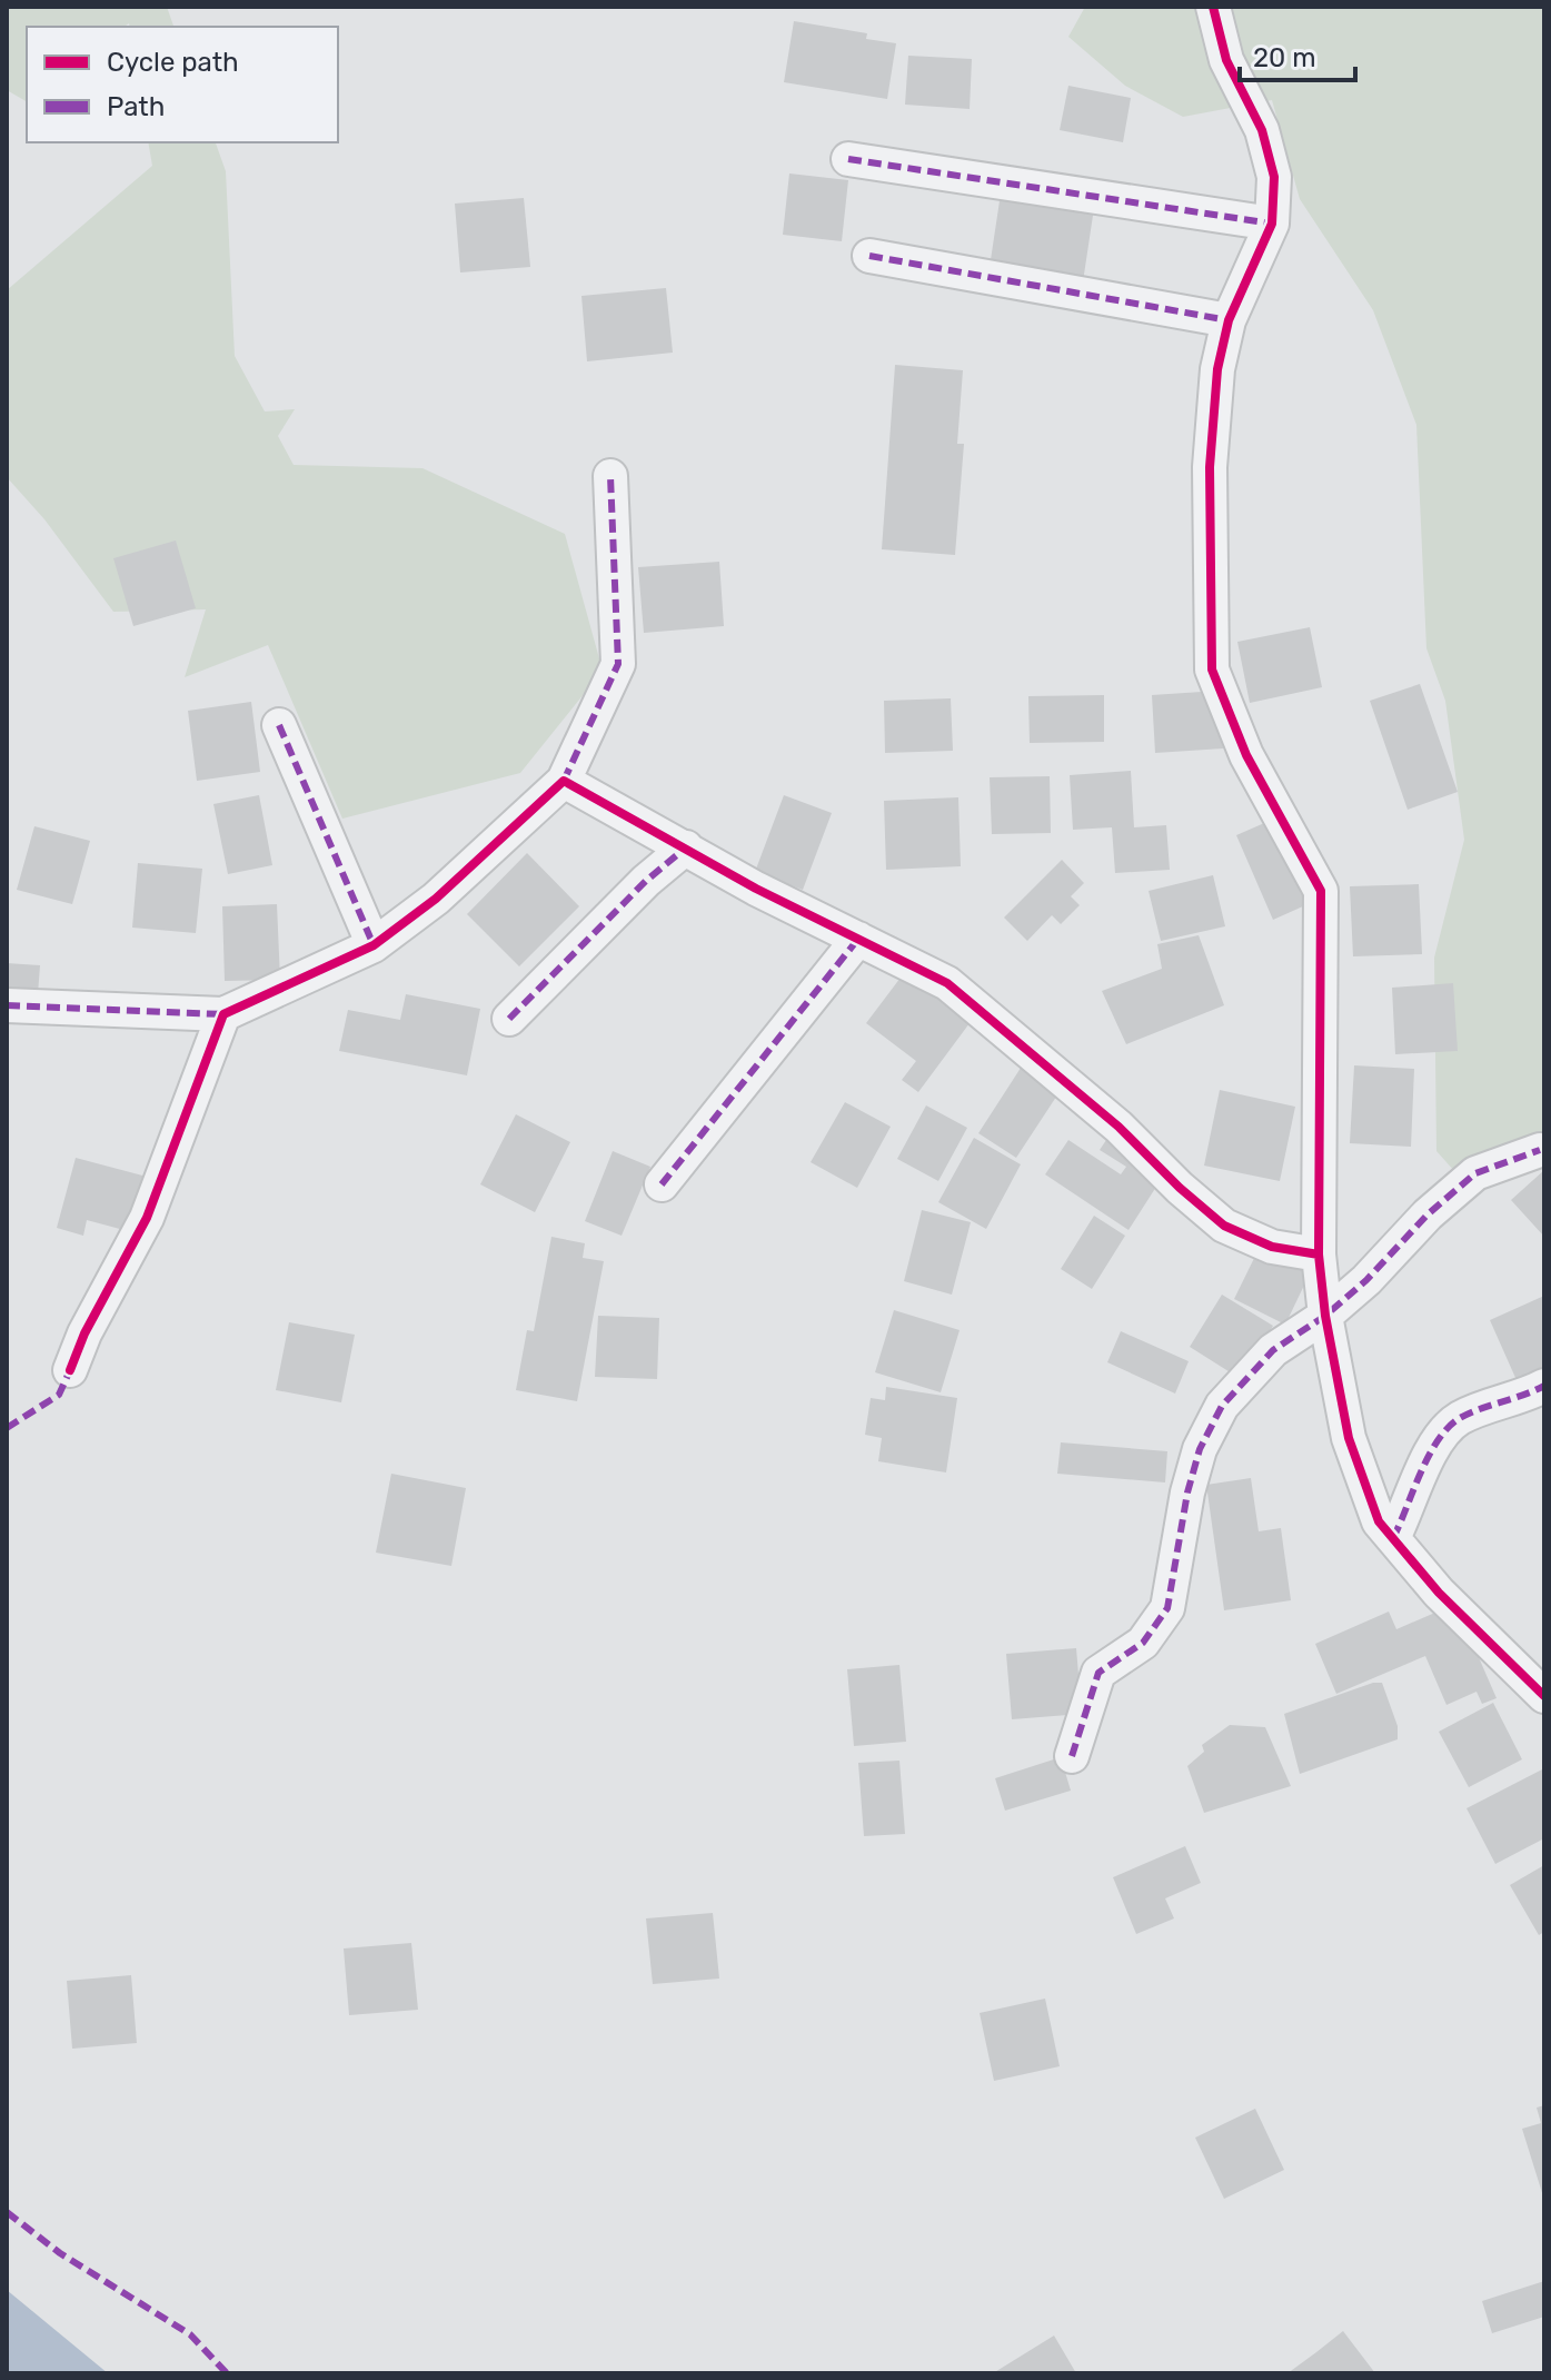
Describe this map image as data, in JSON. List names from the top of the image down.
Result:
{
  "legend": ["Cycle path", "Path"],
  "scale_bar": "20 m"
}
